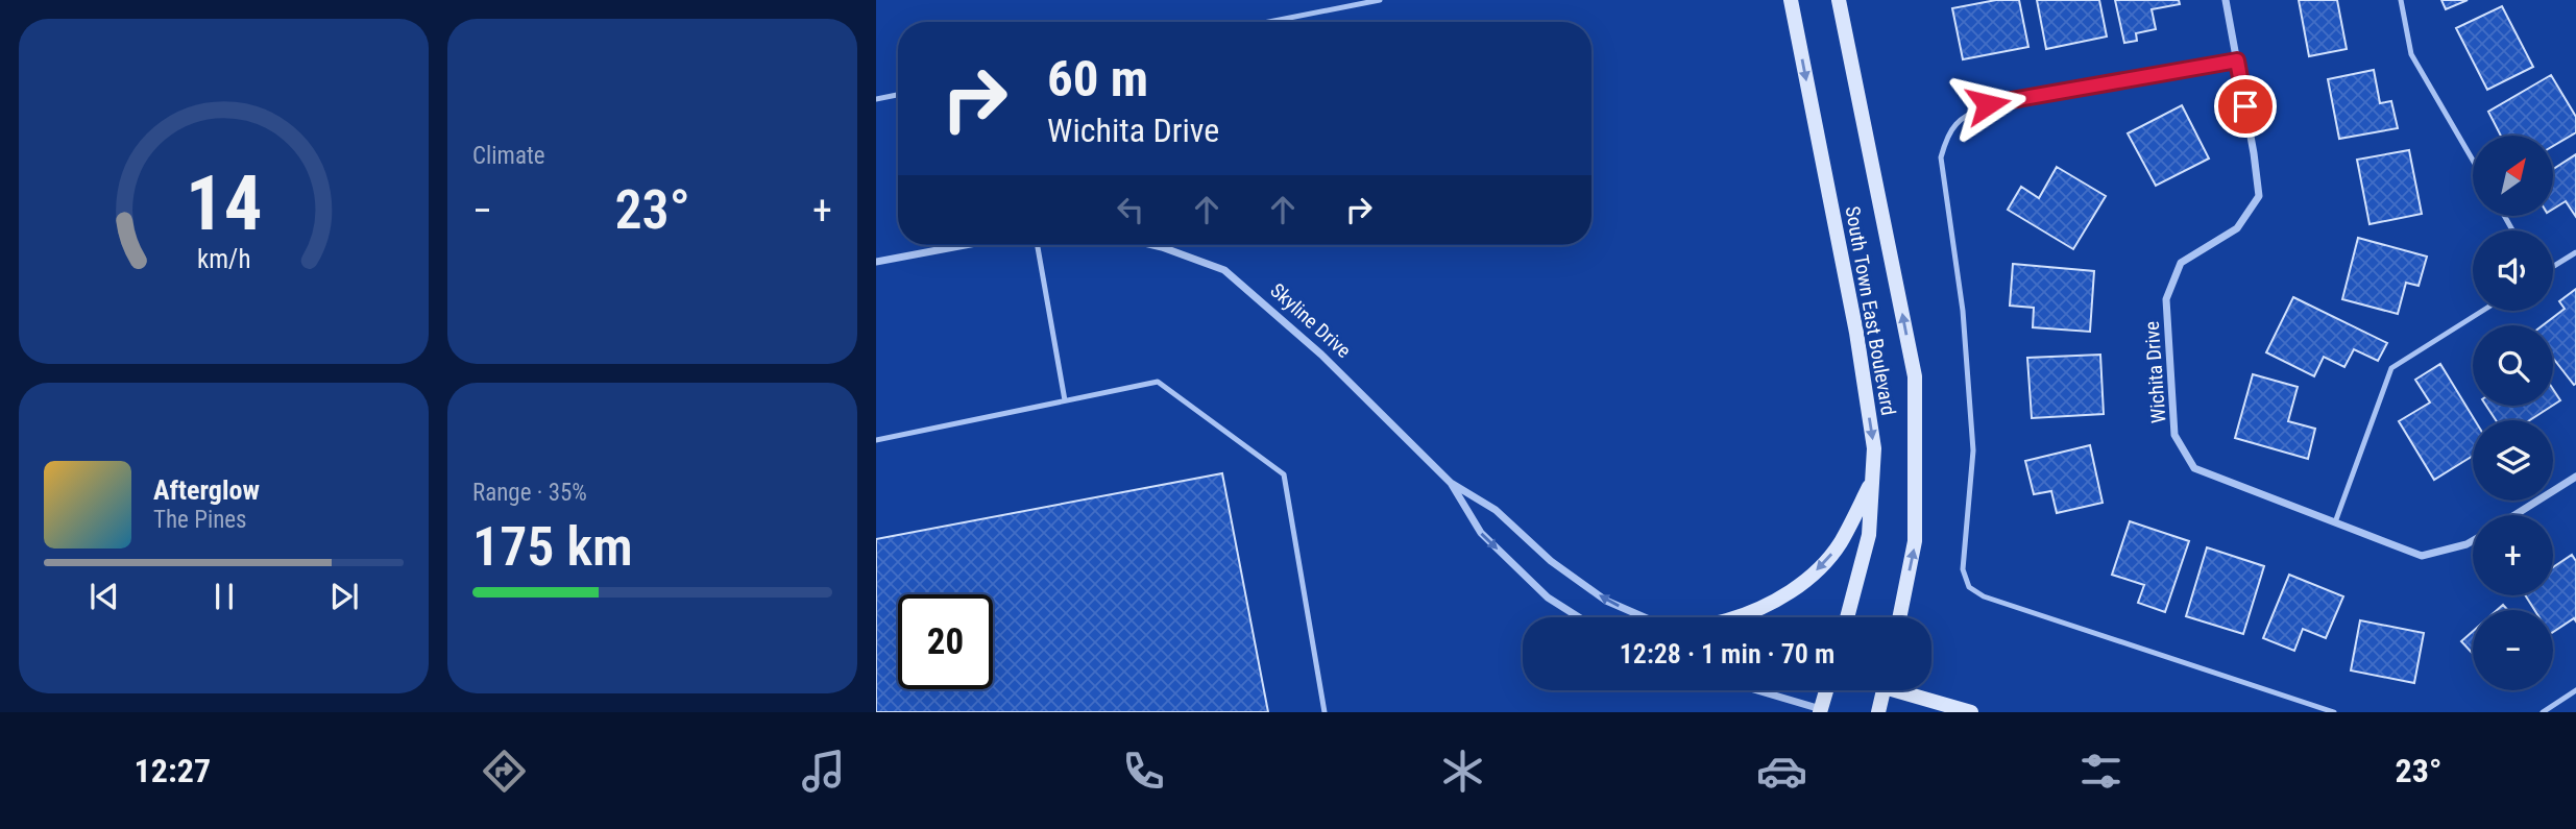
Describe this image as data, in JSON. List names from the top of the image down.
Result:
{
  "streets": {
    "main road": ["South Town East Boulevard"],
    "street": ["Skyline Drive", "Wichita Drive"]
  },
  "north": "top right",
  "page": {
    "tile": [
      "Climate",
      ["Range · 35%", "175 km"]
    ],
    "turn": ["60 m", "Wichita Drive"],
    "map_buttons": ["+", "−"],
    "heat": ["−", "23°", "+"],
    "song": ["Afterglow", "The Pines"],
    "limit": "20",
    "trip": "12:28 · 1 min · 70 m",
    "tabs": ["12:27", "23°"],
    "gauge": ["14", "km/h"]
  }
}
